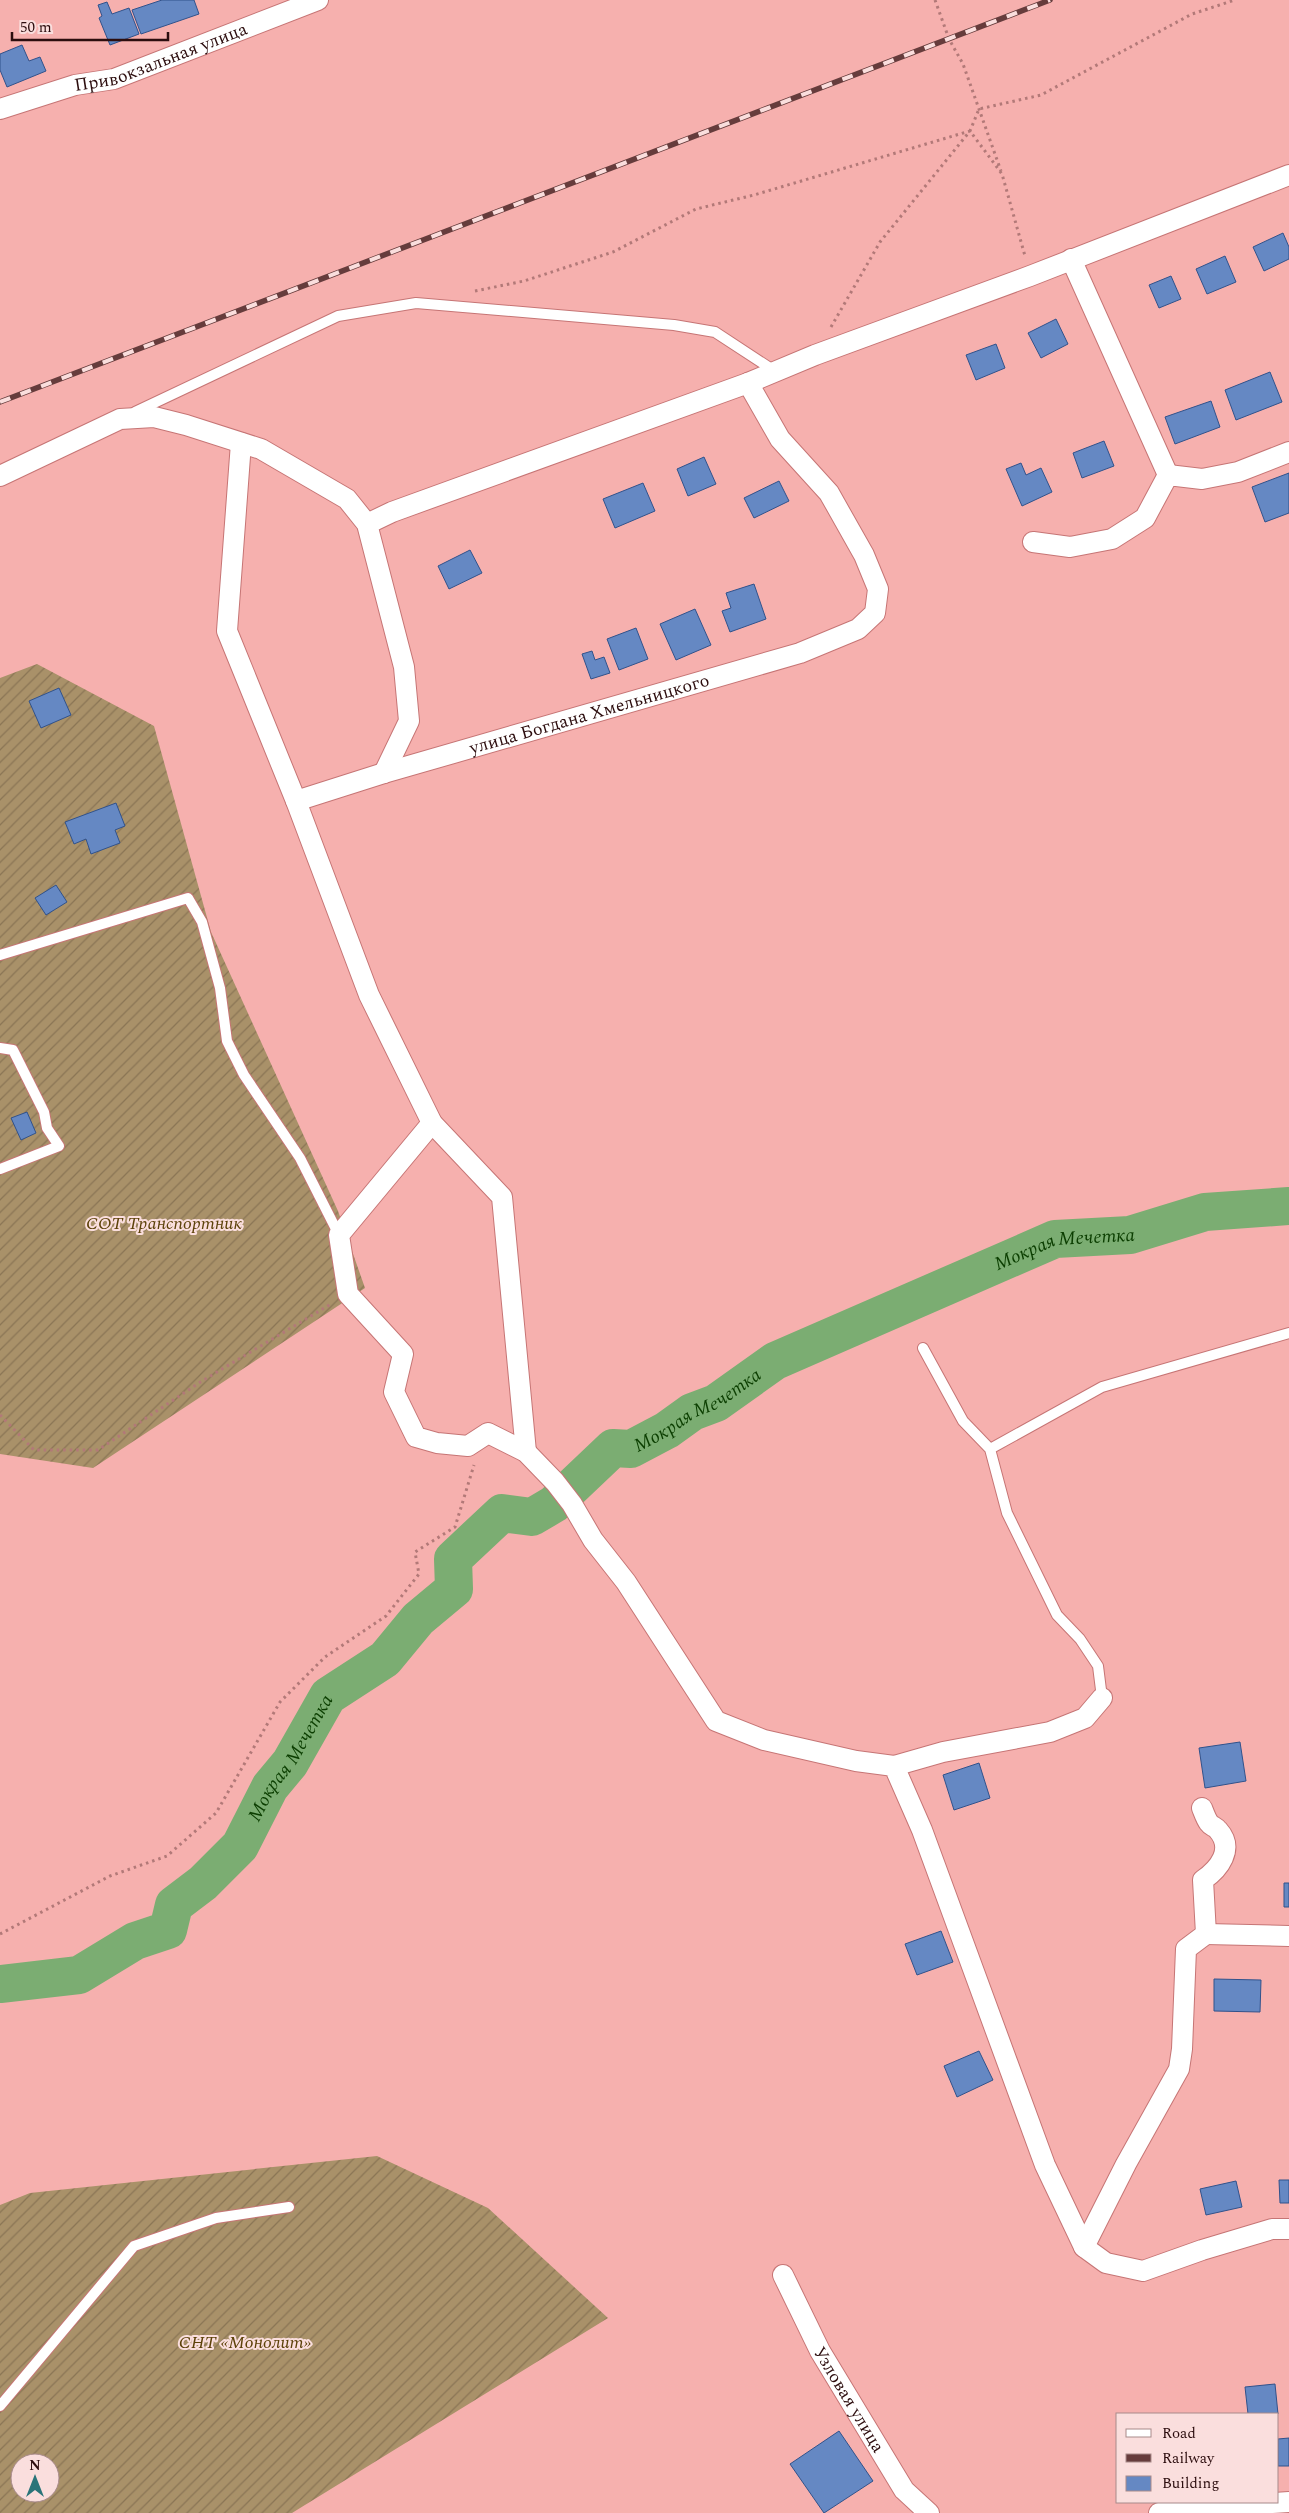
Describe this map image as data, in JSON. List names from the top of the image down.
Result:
{
  "streets": {
    "street": ["Привокзальная улица", "улица Богдана Хмельницкого", "Узловая улица"]
  },
  "water": ["Мокрая Мечетка"],
  "parks": ["СОТ Транспортник", "СНТ «Монолит»"],
  "legend": ["Road", "Railway", "Building"],
  "scale_bar": "50 m",
  "north": "top"
}
